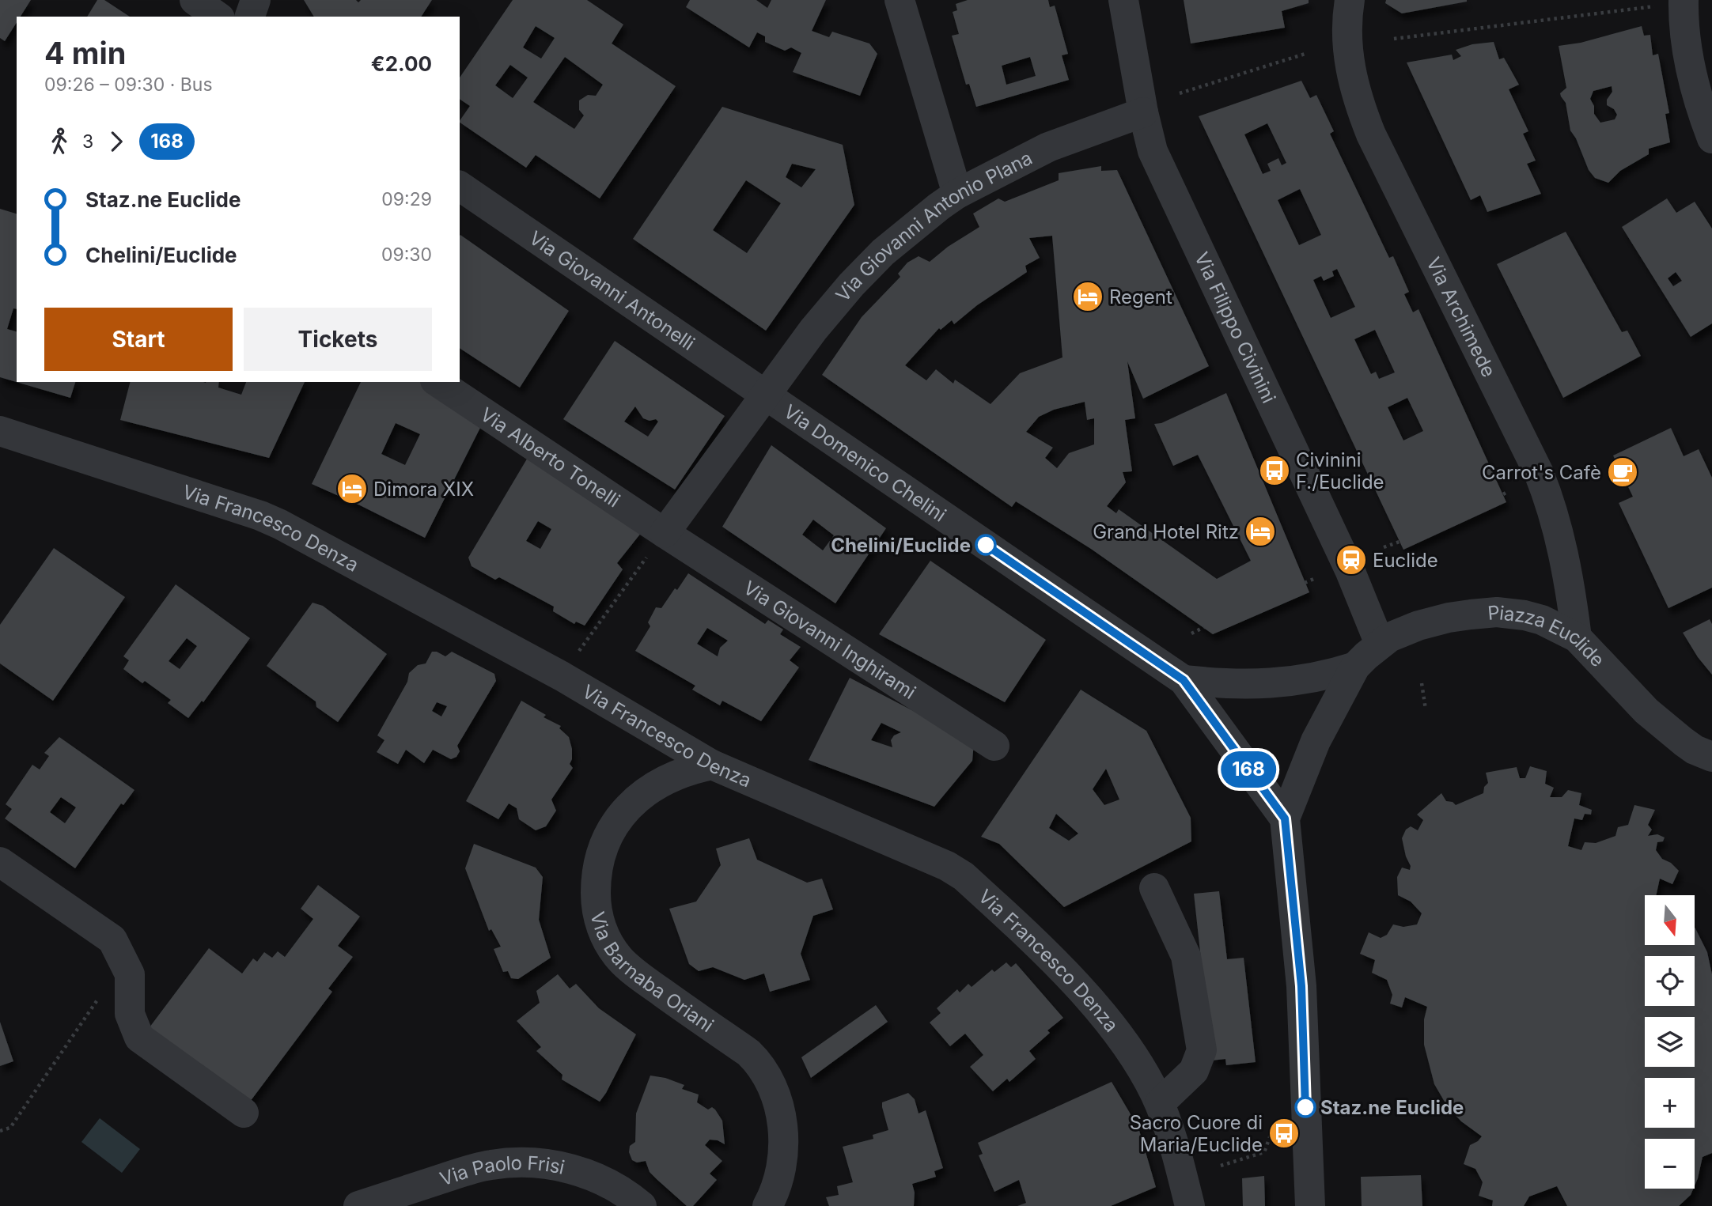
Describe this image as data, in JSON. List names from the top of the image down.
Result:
{
  "streets": {
    "street": [
      "Via Giovanni Antonio Plana",
      "Via Giovanni Antonelli",
      "Via Archimede",
      "Via Filippo Civinini",
      "Via Alberto Tonelli",
      "Via Domenico Chelini",
      "Via Francesco Denza",
      "Via Giovanni Inghirami",
      "Piazza Euclide",
      "Via Barnaba Oriani",
      "Via Paolo Frisi"
    ]
  },
  "crossings": [
    ["Via Giovanni Antonio Plana", "Via Giovanni Antonelli"],
    ["Via Giovanni Antonio Plana", "Via Filippo Civinini"],
    ["Via Giovanni Antonio Plana", "Via Alberto Tonelli"],
    ["Via Giovanni Antonio Plana", "Via Domenico Chelini"],
    ["Via Giovanni Antonio Plana", "Via Giovanni Inghirami"],
    ["Via Giovanni Antonelli", "Via Domenico Chelini"],
    ["Via Archimede", "Piazza Euclide"],
    ["Via Filippo Civinini", "Piazza Euclide"],
    ["Via Alberto Tonelli", "Via Giovanni Inghirami"],
    ["Via Domenico Chelini", "Piazza Euclide"],
    ["Via Francesco Denza", "Via Barnaba Oriani"]
  ],
  "places": {
    "hotel": ["Regent", "Dimora XIX", "Grand Hotel Ritz"],
    "bus stop": ["Civinini F./Euclide", "Sacro Cuore di Maria/Euclide"],
    "cafe": ["Carrot's Cafè"],
    "other": ["Chelini/Euclide", "Staz.ne Euclide"],
    "station": ["Euclide"]
  },
  "lines": ["bus line 168"],
  "north": "bottom",
  "page": {
    "on_map": "168",
    "heading": ["4 min", "09:26 – 09:30 · Bus", "€2.00"],
    "legs": ["3", "168"],
    "list": [
      {
        "name": "Staz.ne Euclide",
        "value": "09:29"
      },
      {
        "name": "Chelini/Euclide",
        "value": "09:30"
      }
    ],
    "buttons": ["Start", "Tickets"],
    "map_buttons": ["+", "−"]
  }
}
